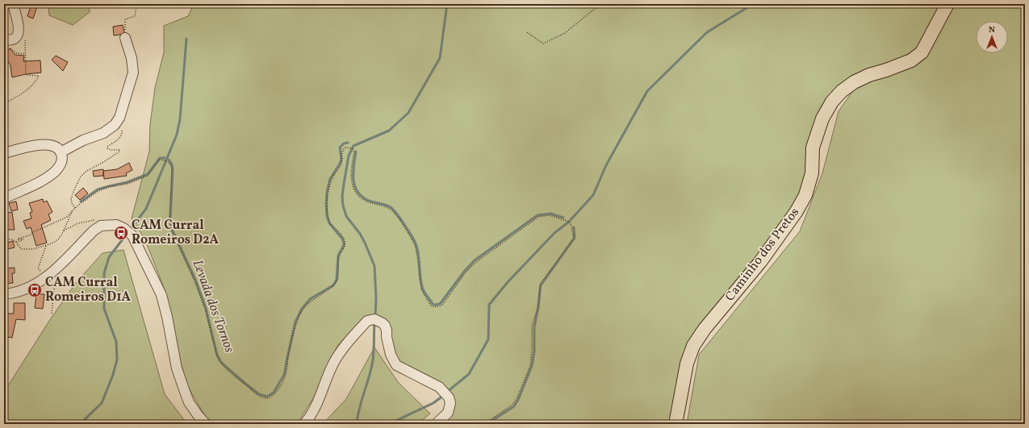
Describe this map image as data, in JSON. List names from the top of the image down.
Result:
{
  "streets": {
    "main road": ["Caminho dos Pretos"]
  },
  "water": ["Levada dos Tornos"],
  "places": {
    "bus stop": ["CAM Curral Romeiros D2A", "CAM Curral Romeiros D1A"]
  },
  "north": "top"
}
